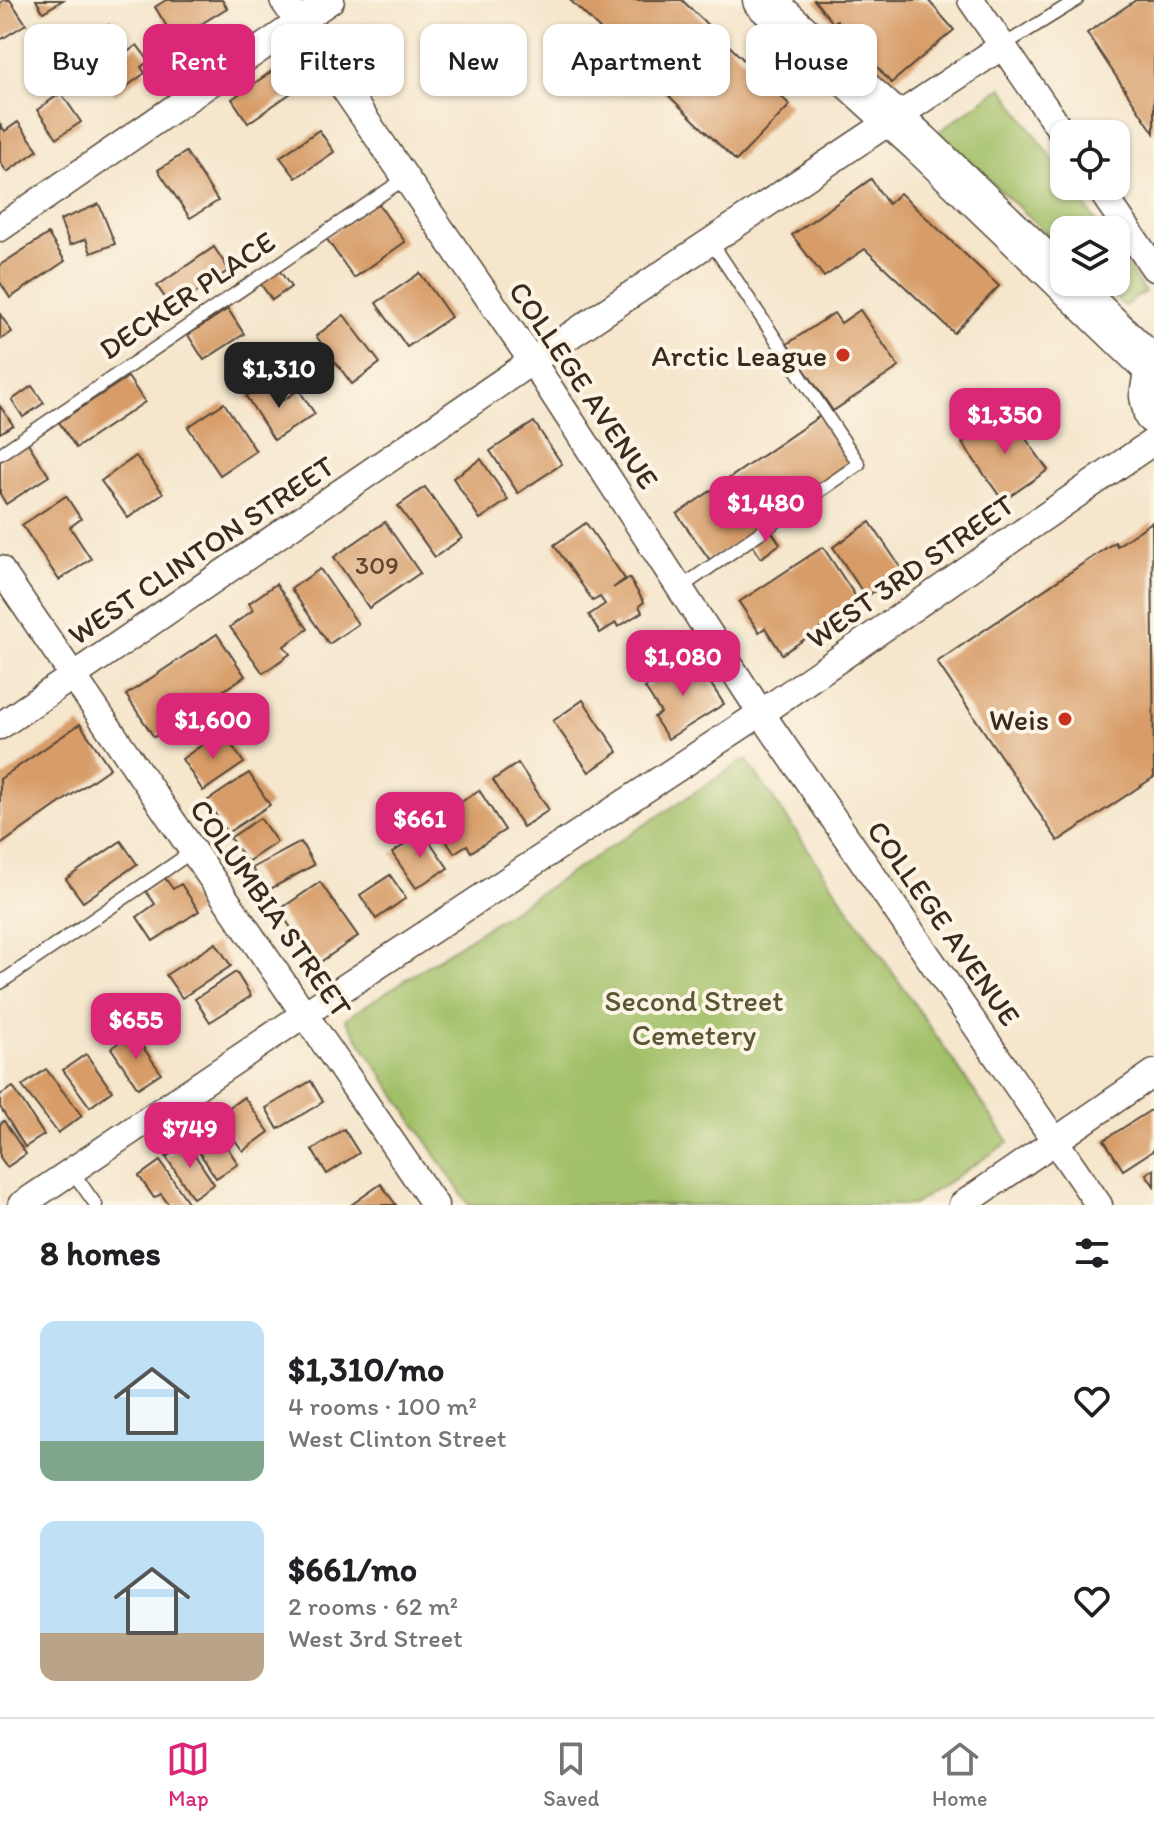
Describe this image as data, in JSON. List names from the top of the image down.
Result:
{
  "streets": {
    "street": [
      "COLLEGE AVENUE",
      "WEST CLINTON STREET",
      "WEST 3RD STREET",
      "COLUMBIA STREET"
    ],
    "lane": ["DECKER PLACE"]
  },
  "crossings": [
    ["DECKER PLACE", "COLLEGE AVENUE"],
    ["COLLEGE AVENUE", "WEST CLINTON STREET"],
    ["COLLEGE AVENUE", "WEST 3RD STREET"],
    ["WEST CLINTON STREET", "COLUMBIA STREET"],
    ["WEST 3RD STREET", "COLUMBIA STREET"]
  ],
  "parks": ["Second Street Cemetery"],
  "places": ["Arctic League", "Weis"],
  "house_numbers": ["309"],
  "page": {
    "chip": [
      "Buy",
      "Rent",
      "Filters",
      "New",
      "Apartment",
      "House"
    ],
    "price": [
      "$1,310",
      "$1,350",
      "$1,480",
      "$1,080",
      "$1,600",
      "$661",
      "$655",
      "$749"
    ],
    "heading": "8 homes",
    "list": [
      {
        "name": "$1,310/mo",
        "note": "4 rooms · 100 m² · West Clinton Street"
      },
      {
        "name": "$661/mo",
        "note": "2 rooms · 62 m² · West 3rd Street"
      }
    ],
    "tabs": ["Map", "Saved", "Home"]
  }
}
